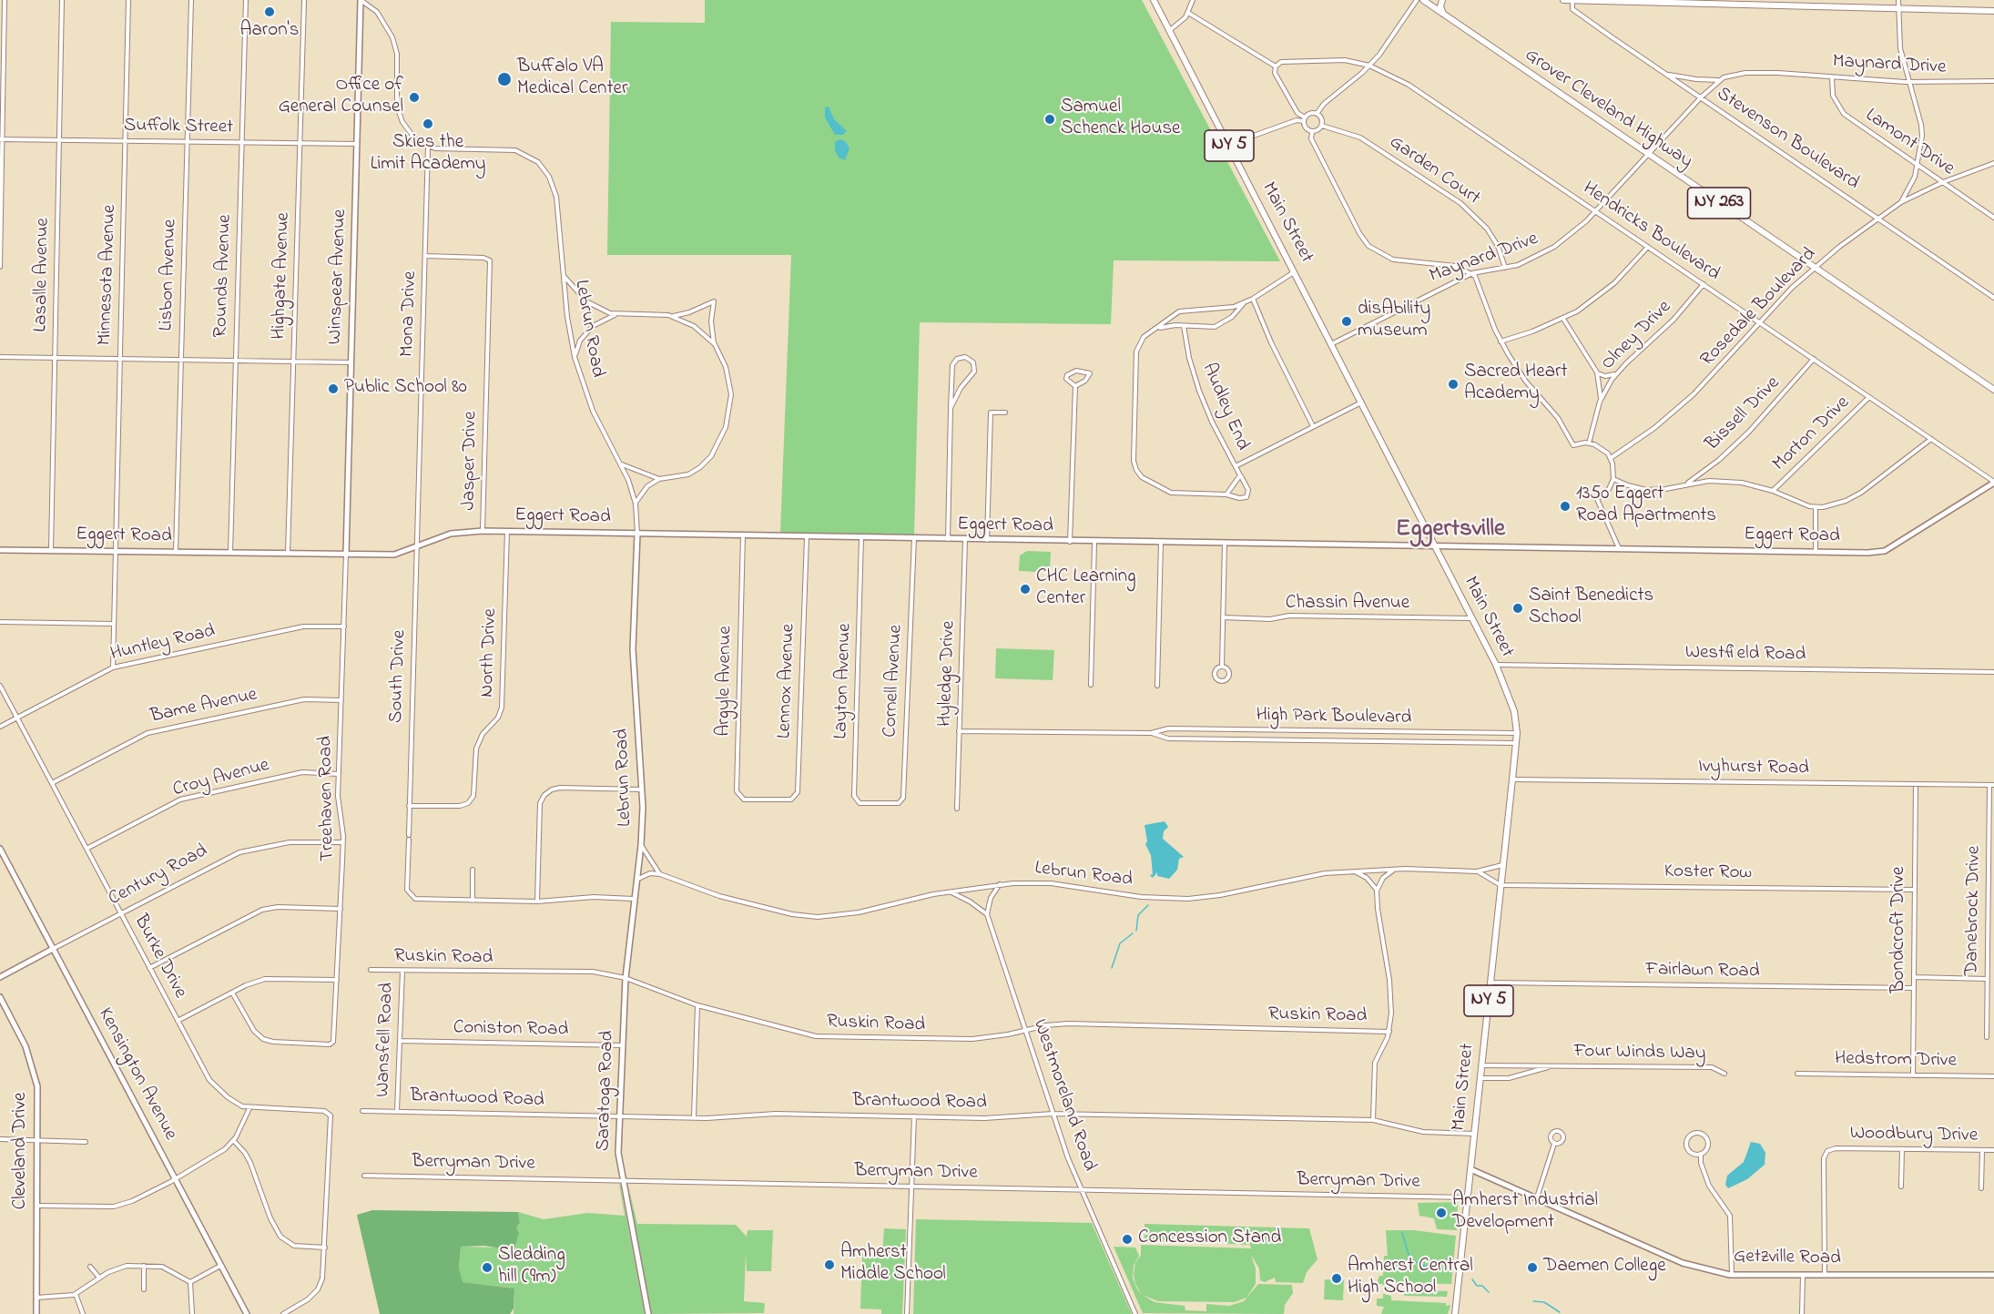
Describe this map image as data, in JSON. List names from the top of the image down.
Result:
{
  "streets": {
    "main road": [
      "Grover Cleveland Highway",
      "NY 5",
      "NY 263",
      "Main Street"
    ],
    "street": [
      "Maynard Drive",
      "Suffolk Street",
      "Stevenson Boulevard",
      "Lamont Drive",
      "Garden Court",
      "Hendricks Boulevard",
      "Lasalle Avenue",
      "Minnesota Avenue",
      "Lisbon Avenue",
      "Rounds Avenue",
      "Highgate Avenue",
      "Winspear Avenue",
      "Rosedale Boulevard",
      "Mona Drive",
      "Lebrun Road",
      "Olney Drive",
      "Audley End",
      "Bissell Drive",
      "Morton Drive",
      "Jasper Drive",
      "Eggert Road",
      "Chassin Avenue",
      "Huntley Road",
      "North Drive",
      "Westfield Road",
      "Hyledge Drive",
      "South Drive",
      "Argyle Avenue",
      "Lennox Avenue",
      "Layton Avenue",
      "Cornell Avenue",
      "Bame Avenue",
      "High Park Boulevard",
      "Ivyhurst Road",
      "Croy Avenue",
      "Treehaven Road",
      "Koster Row",
      "Century Road",
      "Danebrock Drive",
      "Bondcroft Drive",
      "Burke Drive",
      "Ruskin Road",
      "Fairlawn Road",
      "Coniston Road",
      "Wansfell Road",
      "Four Winds Way",
      "Hedstrom Drive",
      "Kensington Avenue",
      "Saratoga Road",
      "Westmoreland Road",
      "Brantwood Road",
      "Woodbury Drive",
      "Cleveland Drive",
      "Berryman Drive",
      "Getzville Road"
    ]
  },
  "crossings": [
    ["Maynard Drive", "Grover Cleveland Highway"],
    ["Maynard Drive", "Stevenson Boulevard"],
    ["Maynard Drive", "Lamont Drive"],
    ["Maynard Drive", "Garden Court"],
    ["Maynard Drive", "Main Street"],
    ["Maynard Drive", "Hendricks Boulevard"],
    ["Grover Cleveland Highway", "Rosedale Boulevard"],
    ["Suffolk Street", "Lasalle Avenue"],
    ["Suffolk Street", "Minnesota Avenue"],
    ["Suffolk Street", "Lisbon Avenue"],
    ["Suffolk Street", "Rounds Avenue"],
    ["Suffolk Street", "Highgate Avenue"],
    ["Suffolk Street", "Winspear Avenue"],
    ["Stevenson Boulevard", "Rosedale Boulevard"],
    ["Lamont Drive", "Rosedale Boulevard"],
    ["Main Street", "Lebrun Road"],
    ["Main Street", "Eggert Road"],
    ["Main Street", "Chassin Avenue"],
    ["Main Street", "Westfield Road"],
    ["Main Street", "High Park Boulevard"],
    ["Main Street", "Ivyhurst Road"],
    ["Main Street", "Koster Row"],
    ["Main Street", "Fairlawn Road"],
    ["Main Street", "Four Winds Way"],
    ["Main Street", "Brantwood Road"],
    ["Main Street", "Berryman Drive"],
    ["Main Street", "Getzville Road"],
    ["Hendricks Boulevard", "Rosedale Boulevard"],
    ["Hendricks Boulevard", "Olney Drive"],
    ["Hendricks Boulevard", "Bissell Drive"],
    ["Hendricks Boulevard", "Morton Drive"],
    ["Hendricks Boulevard", "Eggert Road"],
    ["Lasalle Avenue", "Eggert Road"],
    ["Minnesota Avenue", "Eggert Road"],
    ["Minnesota Avenue", "Huntley Road"],
    ["Lisbon Avenue", "Eggert Road"],
    ["Rounds Avenue", "Eggert Road"],
    ["Highgate Avenue", "Eggert Road"],
    ["Winspear Avenue", "Eggert Road"],
    ["Winspear Avenue", "Treehaven Road"],
    ["Mona Drive", "Lebrun Road"],
    ["Mona Drive", "Jasper Drive"],
    ["Mona Drive", "Eggert Road"],
    ["Mona Drive", "South Drive"],
    ["Lebrun Road", "Eggert Road"],
    ["Lebrun Road", "Koster Row"],
    ["Lebrun Road", "Saratoga Road"],
    ["Jasper Drive", "Eggert Road"],
    ["Eggert Road", "North Drive"],
    ["Eggert Road", "Hyledge Drive"],
    ["Eggert Road", "South Drive"],
    ["Eggert Road", "Argyle Avenue"],
    ["Eggert Road", "Lennox Avenue"],
    ["Eggert Road", "Layton Avenue"],
    ["Eggert Road", "Cornell Avenue"],
    ["Eggert Road", "Treehaven Road"],
    ["Huntley Road", "Treehaven Road"],
    ["Huntley Road", "Burke Drive"],
    ["North Drive", "South Drive"],
    ["Hyledge Drive", "High Park Boulevard"],
    ["Argyle Avenue", "Lennox Avenue"],
    ["Layton Avenue", "Cornell Avenue"],
    ["Bame Avenue", "Treehaven Road"],
    ["Bame Avenue", "Burke Drive"],
    ["Ivyhurst Road", "Danebrock Drive"],
    ["Ivyhurst Road", "Bondcroft Drive"],
    ["Croy Avenue", "Treehaven Road"],
    ["Croy Avenue", "Burke Drive"],
    ["Treehaven Road", "Century Road"],
    ["Koster Row", "Bondcroft Drive"],
    ["Century Road", "Burke Drive"],
    ["Century Road", "Kensington Avenue"],
    ["Bondcroft Drive", "Fairlawn Road"],
    ["Bondcroft Drive", "Hedstrom Drive"],
    ["Ruskin Road", "Wansfell Road"],
    ["Ruskin Road", "Saratoga Road"],
    ["Ruskin Road", "Westmoreland Road"],
    ["Coniston Road", "Wansfell Road"],
    ["Coniston Road", "Saratoga Road"],
    ["Wansfell Road", "Brantwood Road"],
    ["Saratoga Road", "Brantwood Road"],
    ["Saratoga Road", "Berryman Drive"],
    ["Westmoreland Road", "Brantwood Road"],
    ["Westmoreland Road", "Berryman Drive"],
    ["Woodbury Drive", "Getzville Road"]
  ],
  "districts": ["Eggertsville"],
  "places": [
    "Aaron's",
    "Buffalo VA Medical Center",
    "Office of General Counsel",
    "Samuel Schenck House",
    "Skies the Limit Academy",
    "disAbility museum",
    "Sacred Heart Academy",
    "Public School 80",
    "1350 Eggert Road Apartments",
    "CHC Learning Center",
    "Saint Benedicts School",
    "Amherst Industrial Development",
    "Concession Stand",
    "Amherst Middle School",
    "Sledding hill (9m)",
    "Daemen College",
    "Amherst Central High School"
  ]
}
